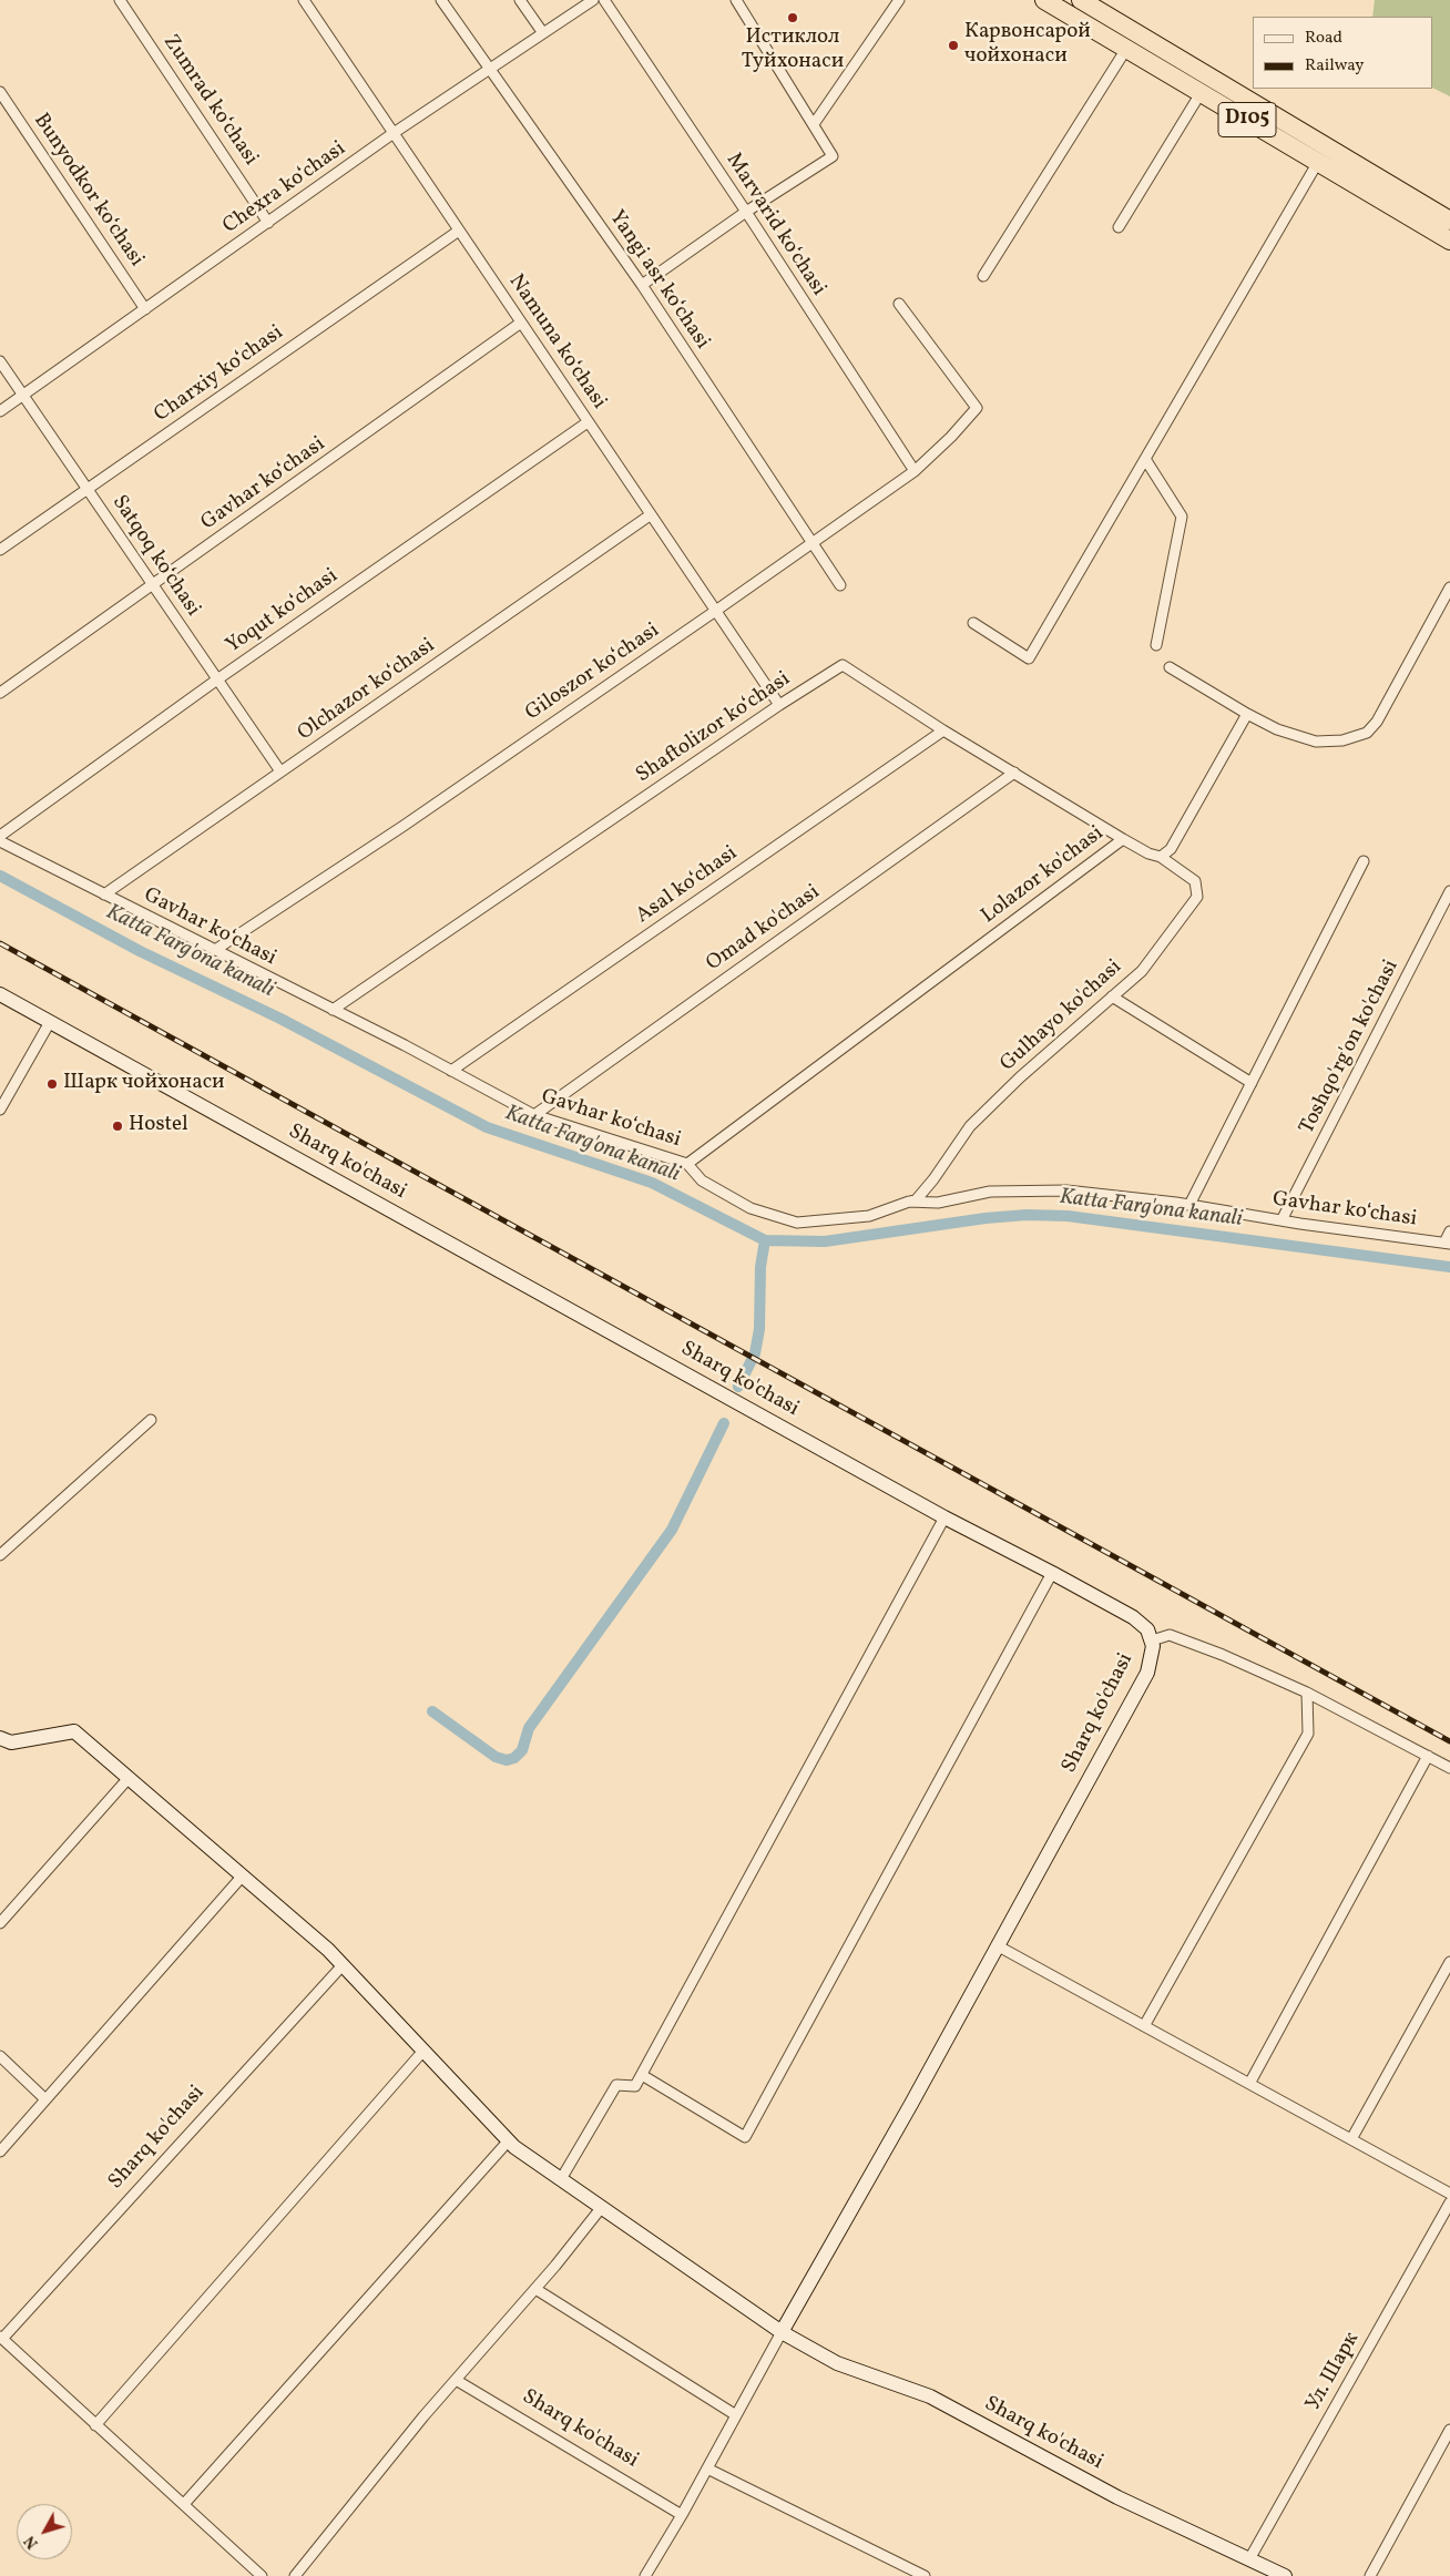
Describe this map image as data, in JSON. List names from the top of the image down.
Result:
{
  "streets": {
    "highway": ["D105"],
    "main road": ["Sharq ko'chasi"],
    "street": [
      "Zumrad koʻchasi",
      "Chexra koʻchasi",
      "Bunyodkor koʻchasi",
      "Marvarid koʻchasi",
      "Yangi asr koʻchasi",
      "Namuna koʻchasi",
      "Charxiy koʻchasi",
      "Gavhar koʻchasi",
      "Satqoq koʻchasi",
      "Yoqut koʻchasi",
      "Giloszor koʻchasi",
      "Olchazor koʻchasi",
      "Shaftolizor koʻchasi",
      "Lolazor ko'chasi",
      "Asal koʻchasi",
      "Omad ko'chasi",
      "Gulhayo ko'chasi",
      "Toshqo'rg'on ko'chasi",
      "Ул. Шарк"
    ]
  },
  "crossings": [
    ["Zumrad koʻchasi", "Chexra koʻchasi"],
    ["Chexra koʻchasi", "Bunyodkor koʻchasi"],
    ["Chexra koʻchasi", "Yangi asr koʻchasi"],
    ["Chexra koʻchasi", "Namuna koʻchasi"],
    ["Chexra koʻchasi", "Satqoq koʻchasi"],
    ["Marvarid koʻchasi", "Giloszor koʻchasi"],
    ["Yangi asr koʻchasi", "Giloszor koʻchasi"],
    ["Namuna koʻchasi", "Charxiy koʻchasi"],
    ["Namuna koʻchasi", "Gavhar koʻchasi"],
    ["Namuna koʻchasi", "Yoqut koʻchasi"],
    ["Namuna koʻchasi", "Giloszor koʻchasi"],
    ["Namuna koʻchasi", "Olchazor koʻchasi"],
    ["Namuna koʻchasi", "Shaftolizor koʻchasi"],
    ["Charxiy koʻchasi", "Satqoq koʻchasi"],
    ["Gavhar koʻchasi", "Satqoq koʻchasi"],
    ["Gavhar koʻchasi", "Giloszor koʻchasi"],
    ["Gavhar koʻchasi", "Olchazor koʻchasi"],
    ["Gavhar koʻchasi", "Shaftolizor koʻchasi"],
    ["Gavhar koʻchasi", "Lolazor ko'chasi"],
    ["Gavhar koʻchasi", "Asal koʻchasi"],
    ["Gavhar koʻchasi", "Omad ko'chasi"],
    ["Gavhar koʻchasi", "Gulhayo ko'chasi"],
    ["Gavhar koʻchasi", "Toshqo'rg'on ko'chasi"],
    ["Satqoq koʻchasi", "Yoqut koʻchasi"],
    ["Satqoq koʻchasi", "Olchazor koʻchasi"],
    ["Shaftolizor koʻchasi", "Lolazor ko'chasi"],
    ["Shaftolizor koʻchasi", "Asal koʻchasi"],
    ["Shaftolizor koʻchasi", "Omad ko'chasi"],
    ["Lolazor ko'chasi", "Gulhayo ko'chasi"],
    ["Sharq ko'chasi", "Ул. Шарк"]
  ],
  "water": ["Katta Farg'ona kanali"],
  "places": [
    "Истиклол Туйхонаси",
    "Карвонсарой чойхонаси",
    "Шарк чойхонаси",
    "Hostel"
  ],
  "legend": ["Road", "Railway"],
  "north": "bottom left"
}
